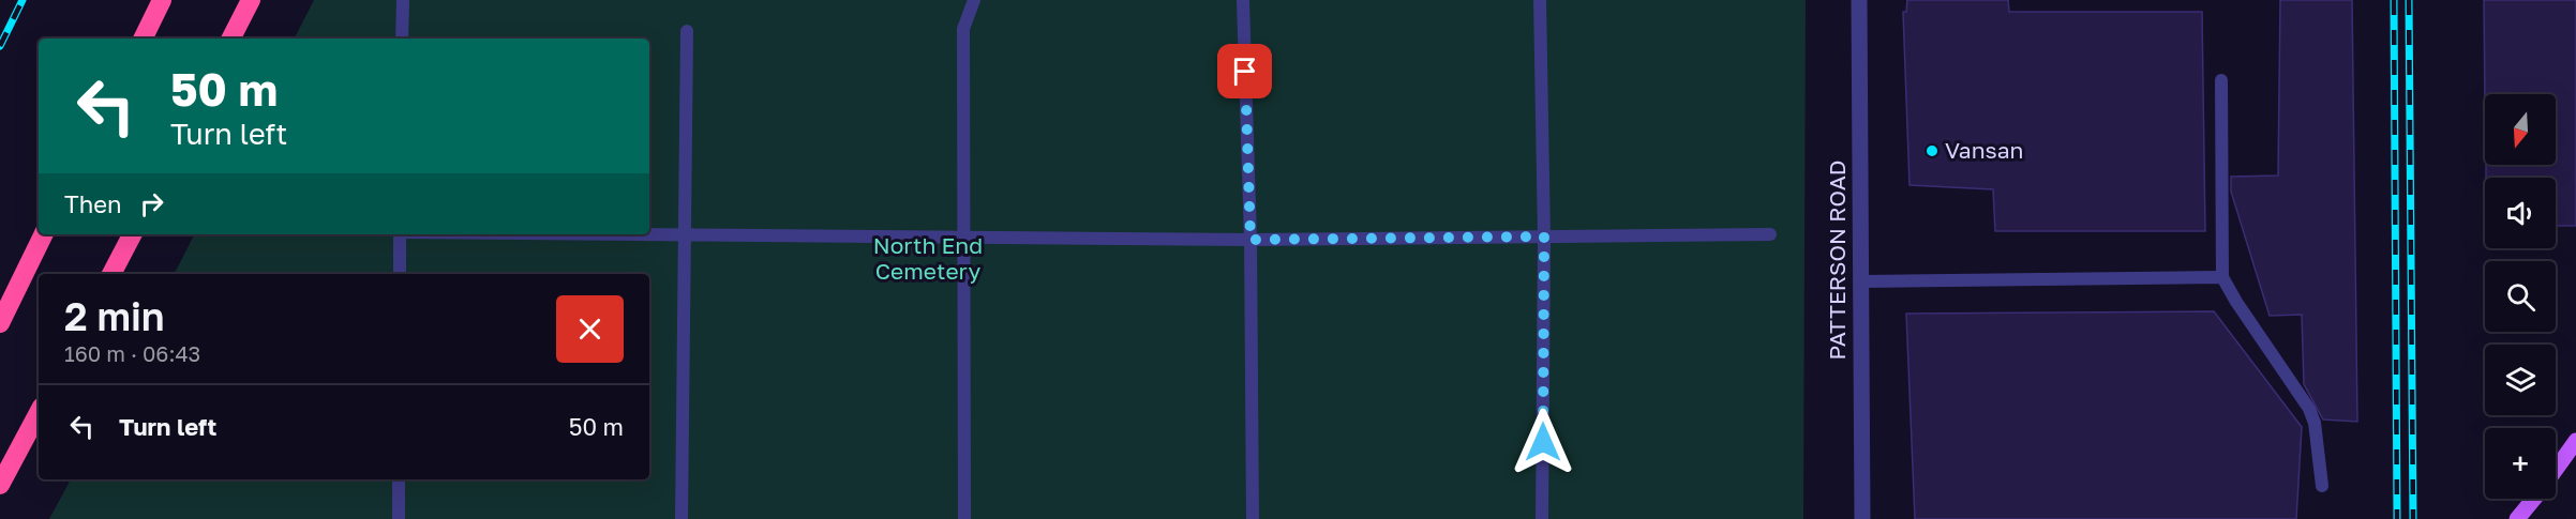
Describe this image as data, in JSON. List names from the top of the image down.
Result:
{
  "streets": {
    "street": ["PATTERSON ROAD"]
  },
  "parks": ["North End Cemetery"],
  "places": ["Vansan"],
  "north": "bottom",
  "page": {
    "turn": ["50 m", "Turn left"],
    "map_buttons": "+",
    "then": "Then",
    "heading": ["2 min", "160 m · 06:43"],
    "list": [
      {
        "name": "Turn left",
        "value": "50 m"
      }
    ]
  }
}
